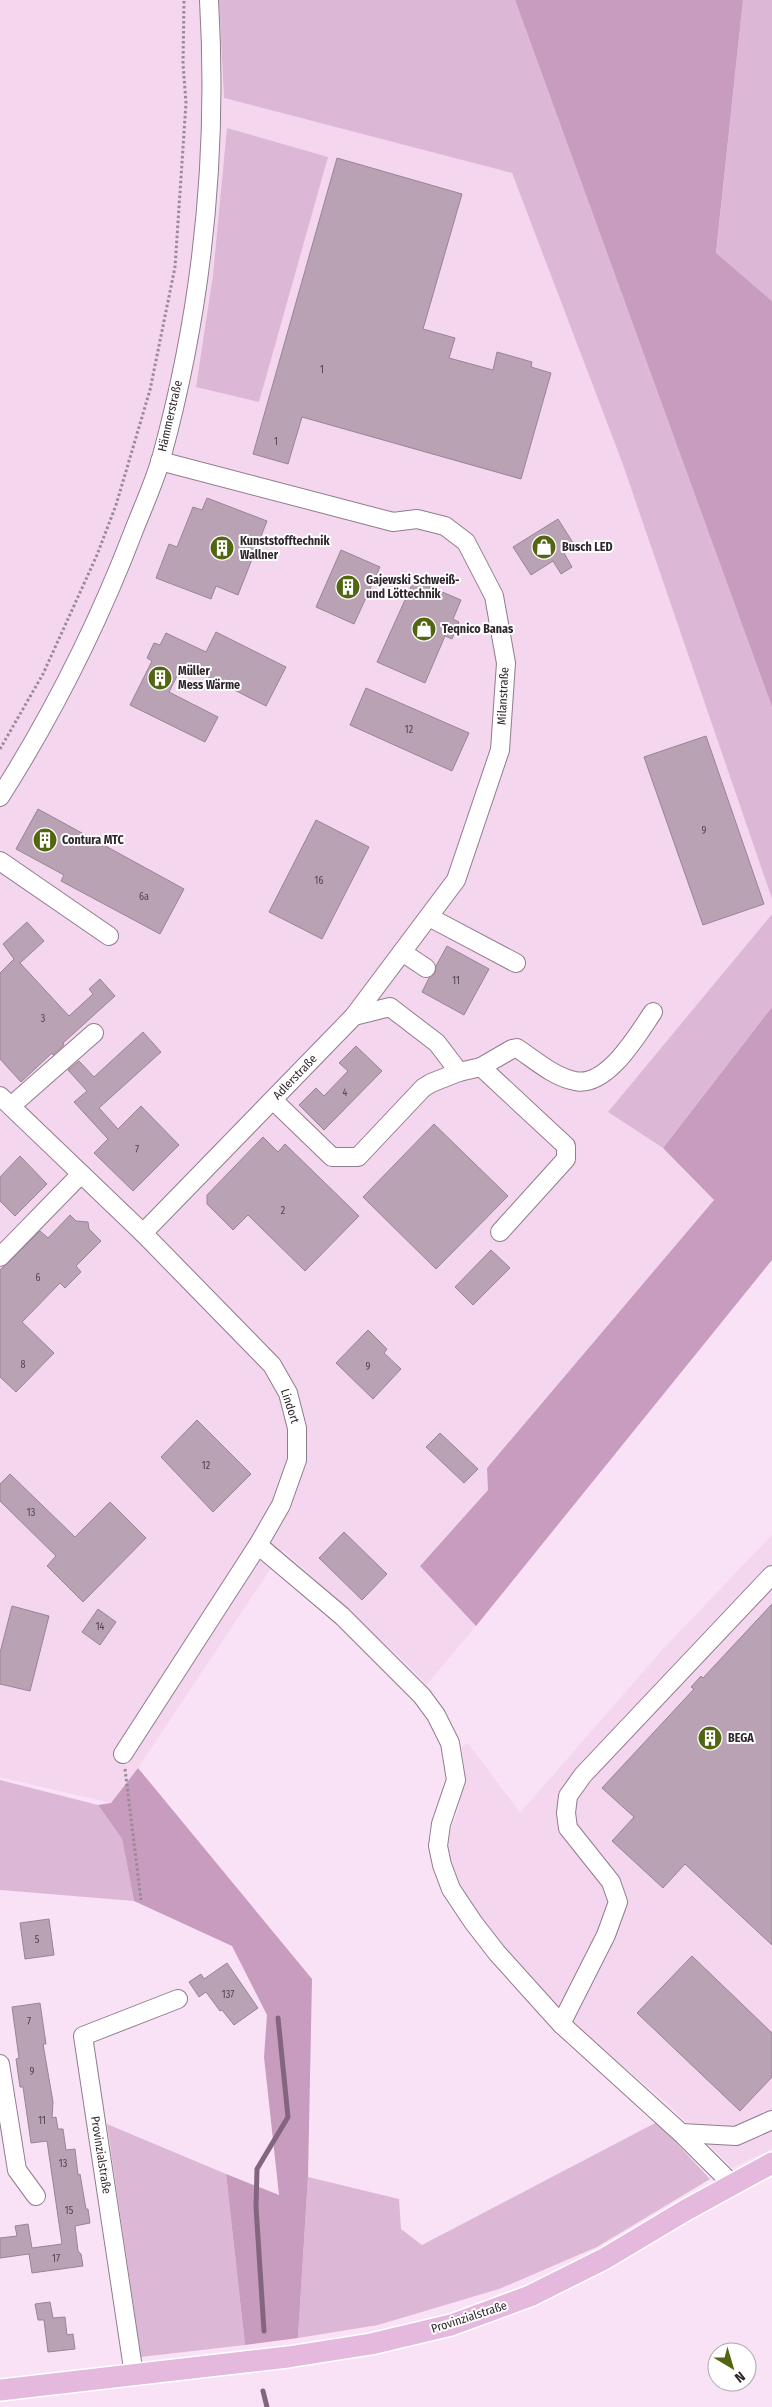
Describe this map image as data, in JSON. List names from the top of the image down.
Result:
{
  "streets": {
    "main road": ["Provinzialstraße"],
    "street": [
      "Hämmerstraße",
      "Milanstraße",
      "Adlerstraße",
      "Lindort"
    ]
  },
  "crossings": [
    ["Hämmerstraße", "Milanstraße"],
    ["Milanstraße", "Adlerstraße"],
    ["Adlerstraße", "Lindort"]
  ],
  "places": {
    "shop": ["Busch LED", "Teqnico Banas"],
    "building": [
      "Kunststofftechnik Wallner",
      "Gajewski Schweiß- und Löttechnik",
      "Müller Mess Wärme",
      "Contura MTC",
      "BEGA"
    ]
  },
  "house_numbers": [
    "1",
    "1",
    "12",
    "9",
    "16",
    "6a",
    "11",
    "3",
    "4",
    "7",
    "2",
    "6",
    "8",
    "9",
    "12",
    "13",
    "14",
    "5",
    "137",
    "7",
    "9",
    "11",
    "13",
    "15",
    "17"
  ],
  "north": "bottom right"
}
